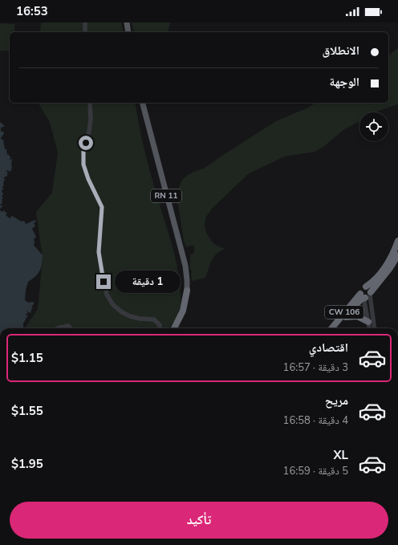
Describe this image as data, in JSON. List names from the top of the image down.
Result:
{
  "streets": {
    "highway": ["RN 11", "CW 106"]
  },
  "page": {
    "status": "16:53",
    "banner": ["الانطلاق", "الوجهة"],
    "bubble": "1 دقيقة",
    "list": [
      {
        "name": "اقتصادي",
        "note": "3 دقيقة · 16:57",
        "value": "$1.15"
      },
      {
        "name": "مريح",
        "note": "4 دقيقة · 16:58",
        "value": "$1.55"
      },
      {
        "name": "XL",
        "note": "5 دقيقة · 16:59",
        "value": "$1.95"
      }
    ],
    "buttons": "تأكيد"
  }
}
